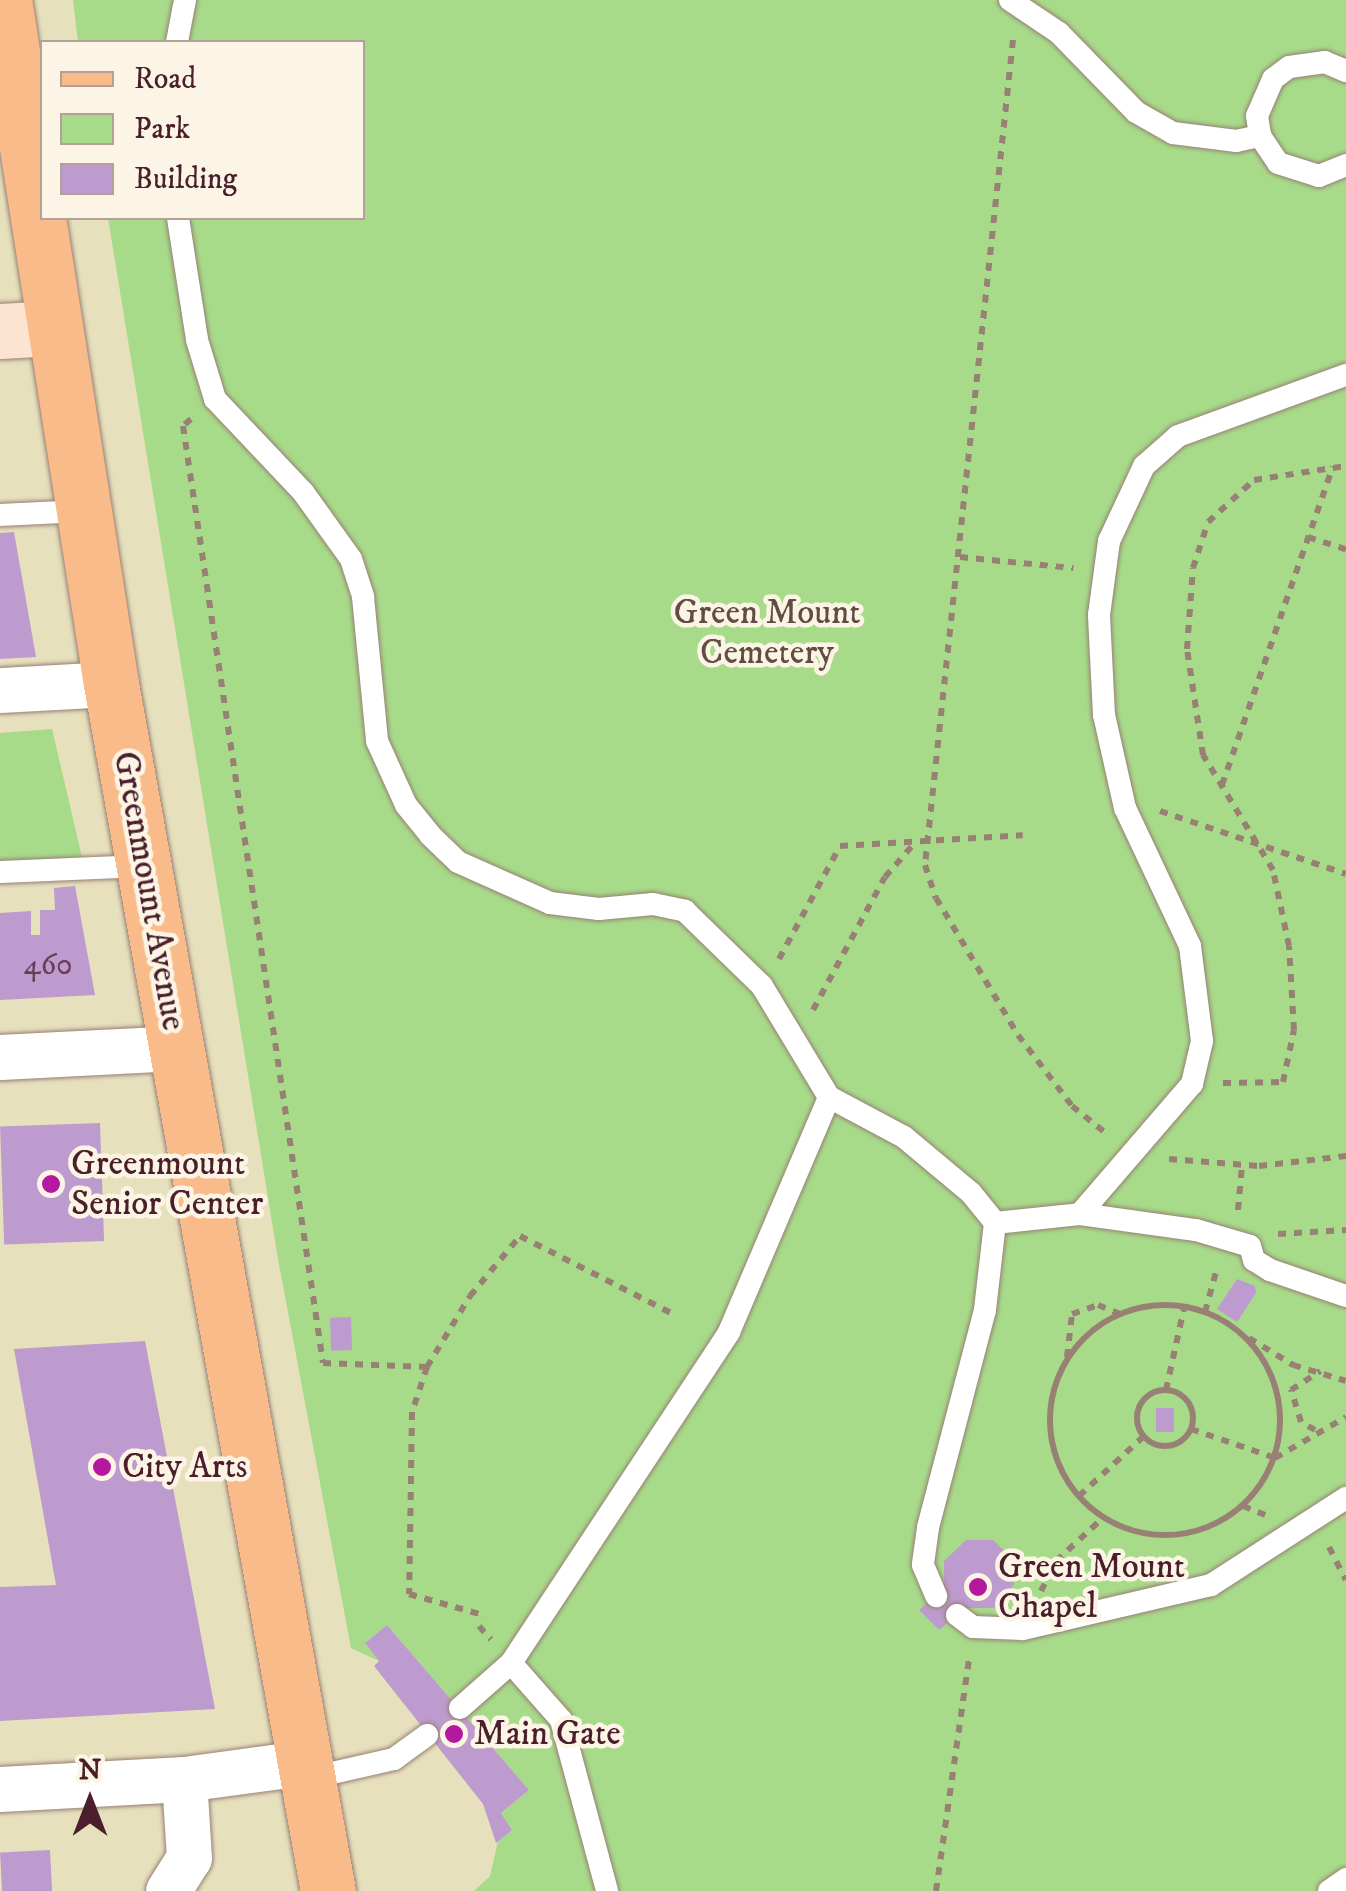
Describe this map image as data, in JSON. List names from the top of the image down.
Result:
{
  "streets": {
    "main road": ["Greenmount Avenue"]
  },
  "parks": ["Green Mount Cemetery"],
  "places": [
    "Greenmount Senior Center",
    "City Arts",
    "Green Mount Chapel",
    "Main Gate"
  ],
  "house_numbers": ["460"],
  "legend": ["Road", "Park", "Building"],
  "north": "top"
}
